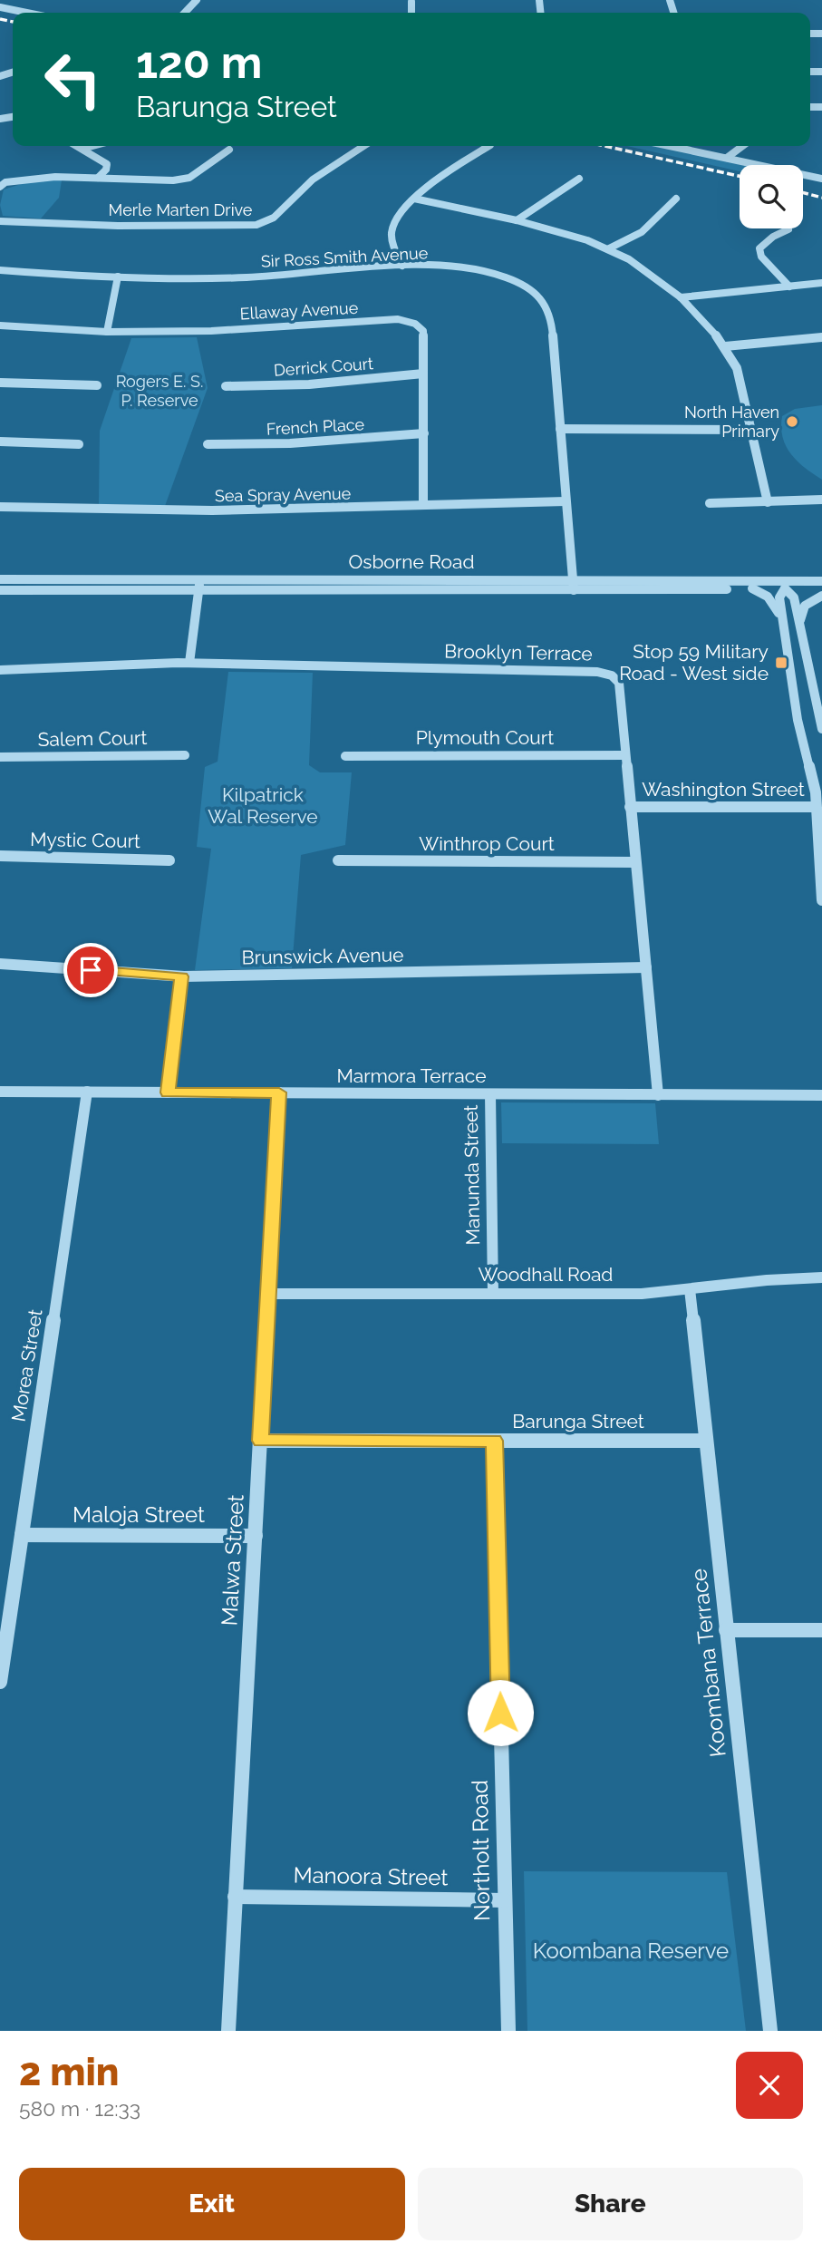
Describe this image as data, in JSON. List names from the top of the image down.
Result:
{
  "streets": {
    "street": [
      "Merle Marten Drive",
      "Sir Ross Smith Avenue",
      "Ellaway Avenue",
      "Derrick Court",
      "French Place",
      "Sea Spray Avenue",
      "Osborne Road",
      "Brooklyn Terrace",
      "Plymouth Court",
      "Salem Court",
      "Washington Street",
      "Mystic Court",
      "Winthrop Court",
      "Brunswick Avenue",
      "Marmora Terrace",
      "Manunda Street",
      "Woodhall Road",
      "Morea Street",
      "Barunga Street",
      "Maloja Street",
      "Malwa Street",
      "Koombana Terrace",
      "Northolt Road",
      "Manoora Street"
    ]
  },
  "crossings": [
    ["Sir Ross Smith Avenue", "Sea Spray Avenue"],
    ["Sir Ross Smith Avenue", "Osborne Road"],
    ["Ellaway Avenue", "Derrick Court"],
    ["Ellaway Avenue", "French Place"],
    ["Ellaway Avenue", "Sea Spray Avenue"],
    ["Brooklyn Terrace", "Plymouth Court"],
    ["Brooklyn Terrace", "Washington Street"],
    ["Brooklyn Terrace", "Winthrop Court"],
    ["Brooklyn Terrace", "Brunswick Avenue"],
    ["Brooklyn Terrace", "Marmora Terrace"],
    ["Marmora Terrace", "Manunda Street"],
    ["Marmora Terrace", "Morea Street"],
    ["Marmora Terrace", "Malwa Street"],
    ["Manunda Street", "Woodhall Road"],
    ["Woodhall Road", "Malwa Street"],
    ["Woodhall Road", "Koombana Terrace"],
    ["Morea Street", "Maloja Street"],
    ["Barunga Street", "Malwa Street"],
    ["Barunga Street", "Koombana Terrace"],
    ["Barunga Street", "Northolt Road"],
    ["Maloja Street", "Malwa Street"],
    ["Malwa Street", "Manoora Street"],
    ["Northolt Road", "Manoora Street"]
  ],
  "parks": ["Rogers E. S. P. Reserve", "Kilpatrick Wal Reserve", "Koombana Reserve"],
  "places": {
    "other": ["North Haven Primary"],
    "transit": ["Stop 59 Military Road - West side"]
  },
  "page": {
    "turn": ["120 m", "Barunga Street"],
    "heading": ["2 min", "580 m · 12:33"],
    "buttons": ["Exit", "Share"]
  }
}
